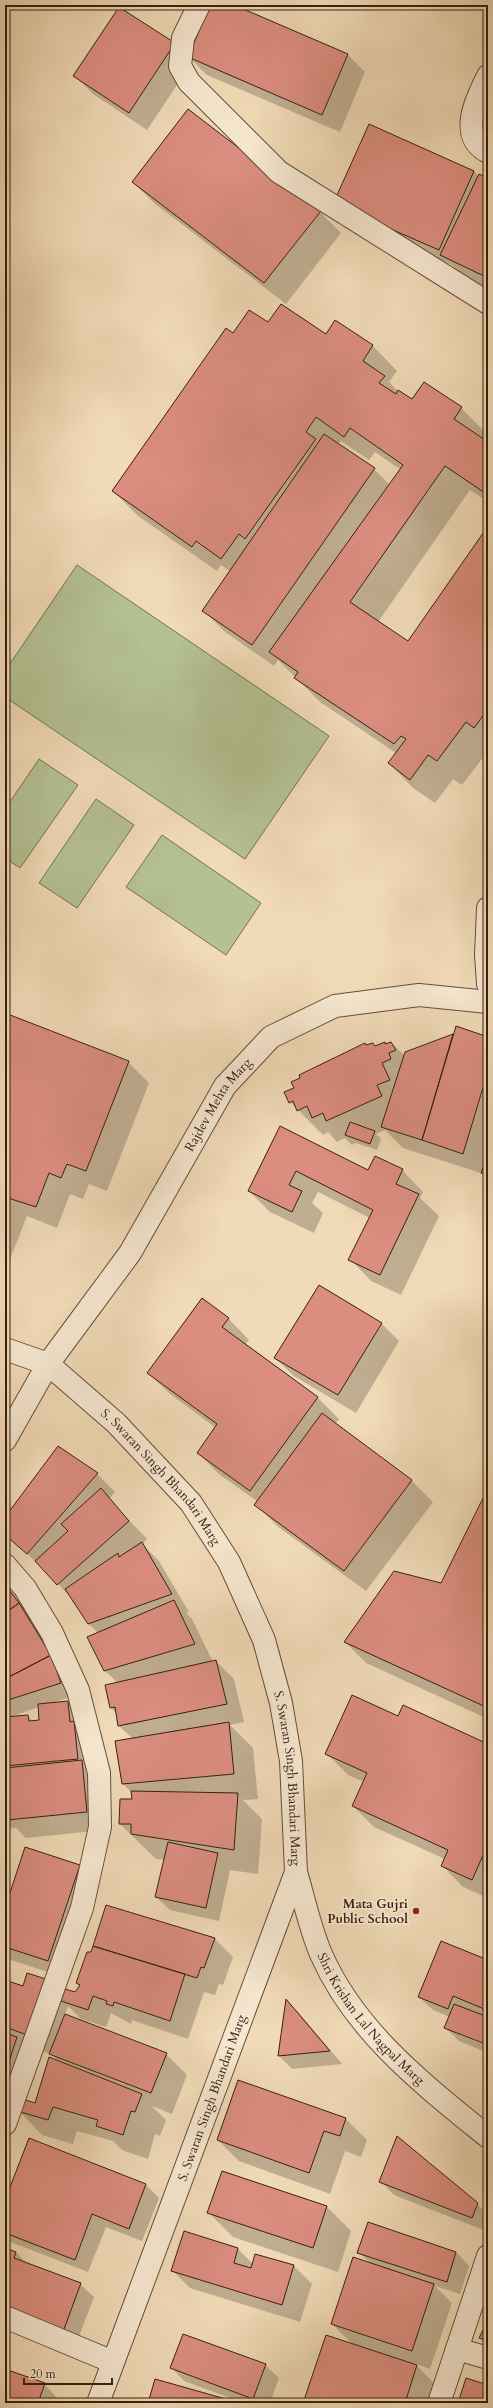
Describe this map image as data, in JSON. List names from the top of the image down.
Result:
{
  "streets": {
    "street": ["Rajdev Mehta Marg", "S. Swaran Singh Bhandari Marg", "Shri Krishan Lal Nagpal Marg"]
  },
  "crossings": [
    ["Rajdev Mehta Marg", "S. Swaran Singh Bhandari Marg"],
    ["S. Swaran Singh Bhandari Marg", "Shri Krishan Lal Nagpal Marg"]
  ],
  "places": ["Mata Gujri Public School"],
  "scale_bar": "20 m"
}
